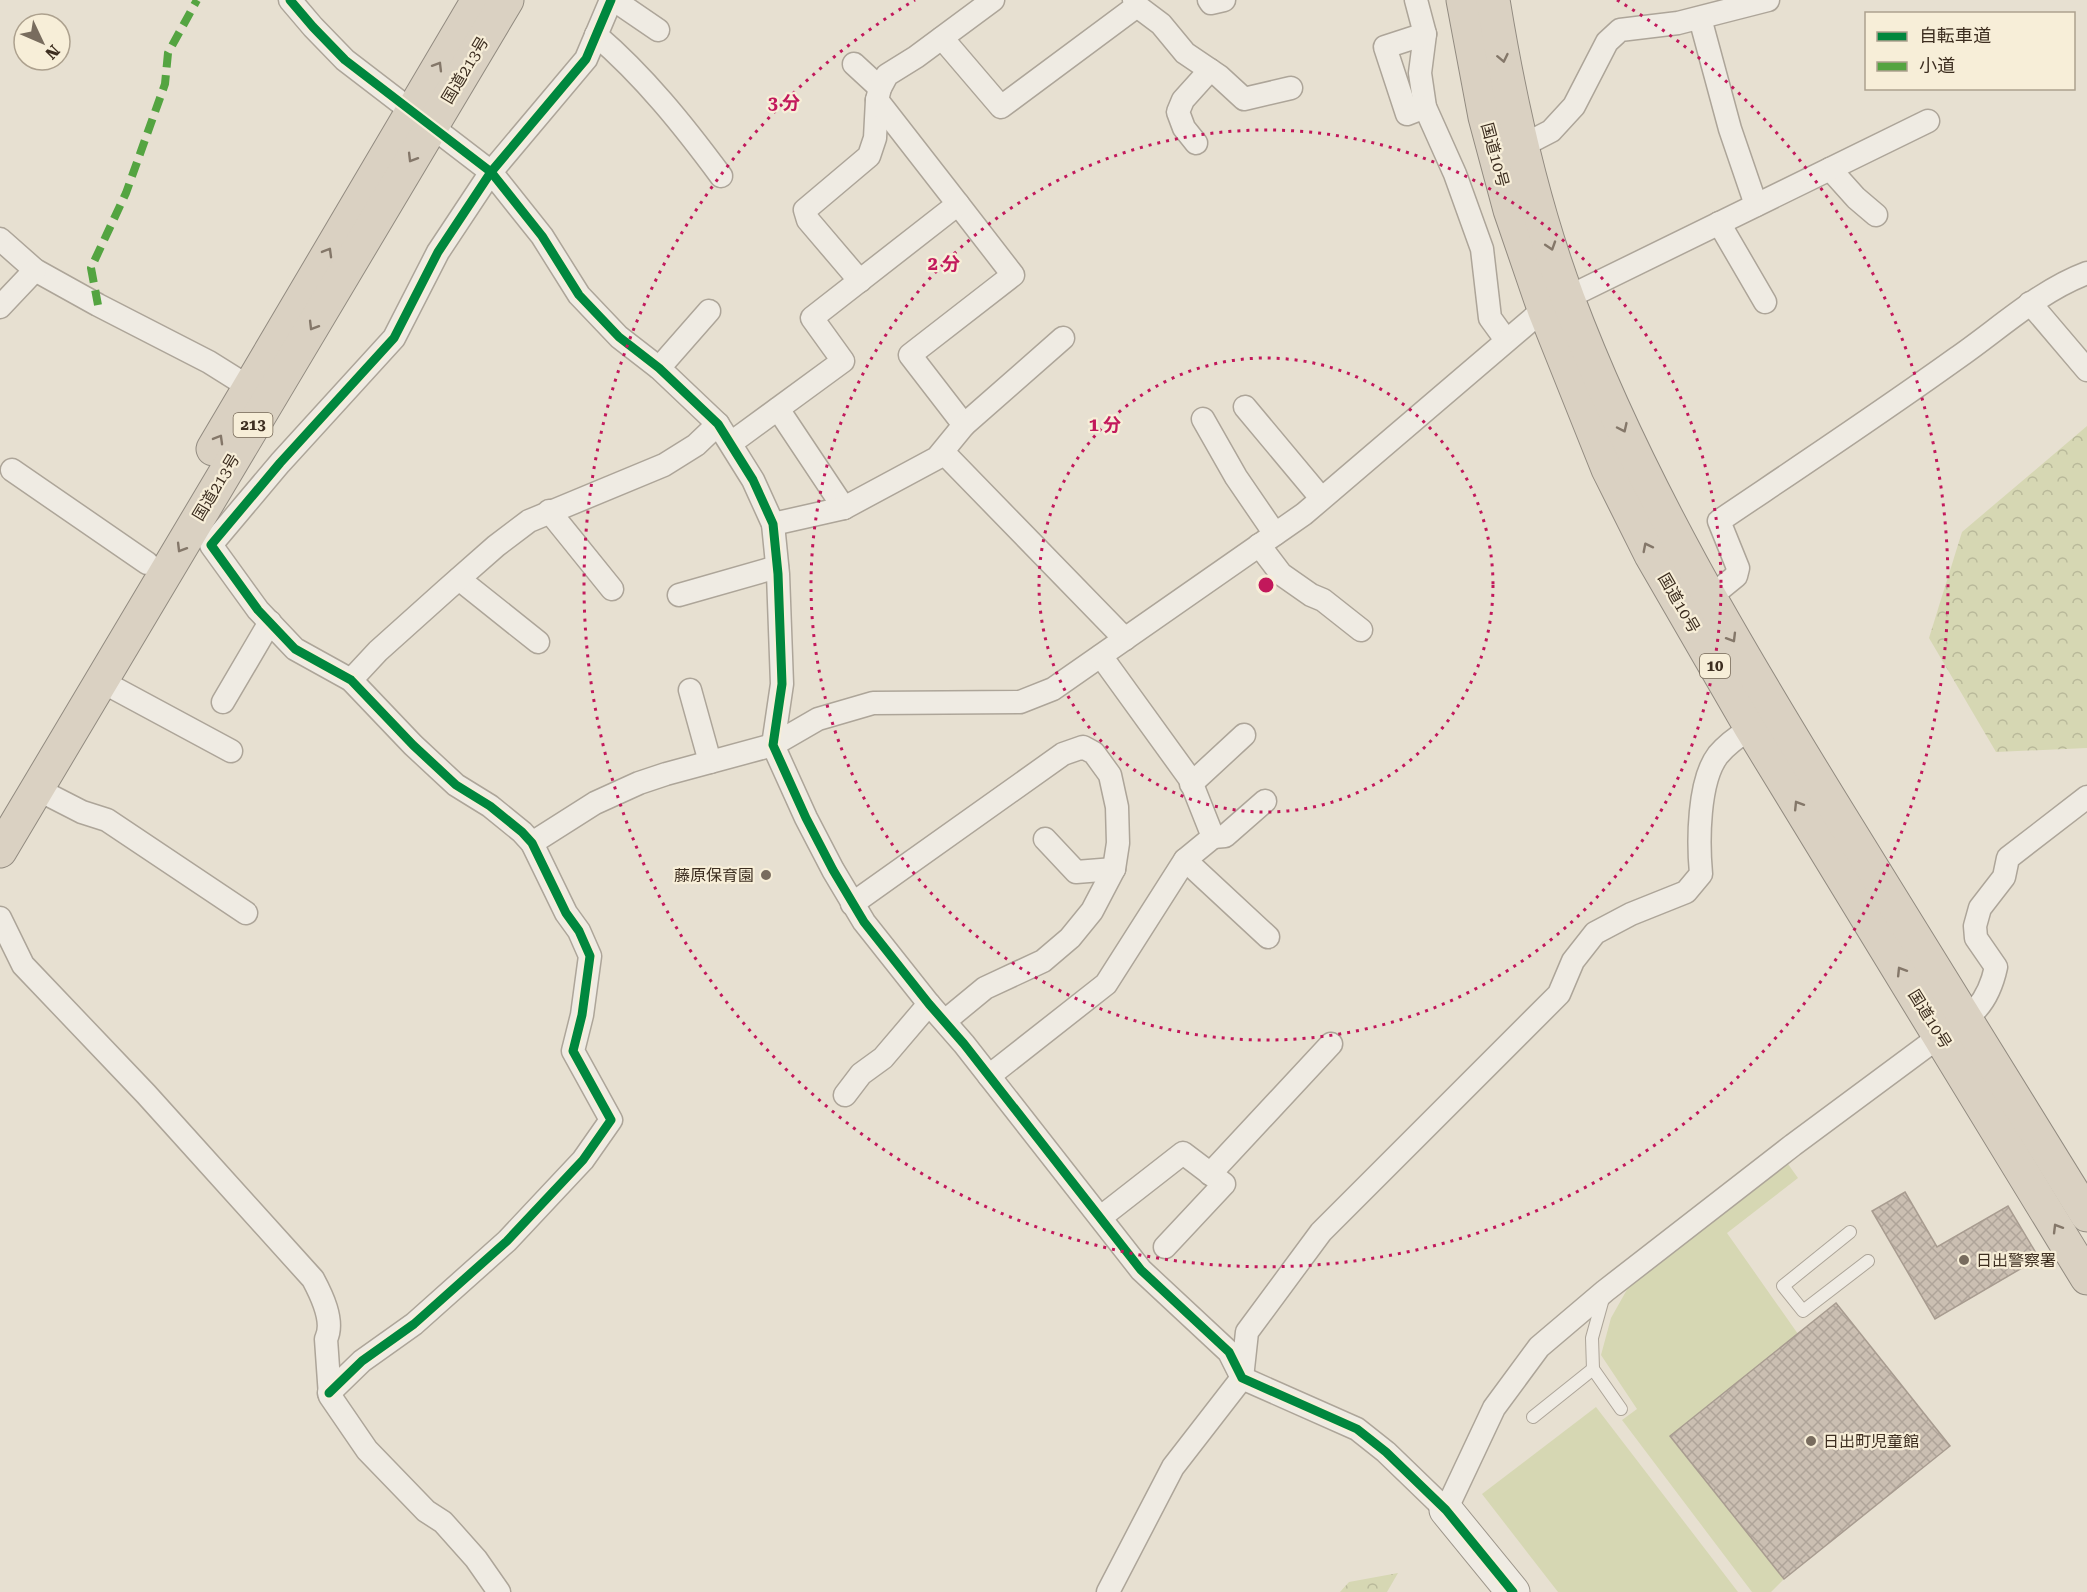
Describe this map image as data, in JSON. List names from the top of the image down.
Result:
{
  "streets": {
    "highway": [
      "国道213号",
      "国道10号",
      "213",
      "10"
    ]
  },
  "places": ["藤原保育園", "日出警察署", "日出町児童館"],
  "legend": ["自転車道", "小道"],
  "north": "bottom right",
  "rings": ["3 分", "2 分", "1 分"]
}
